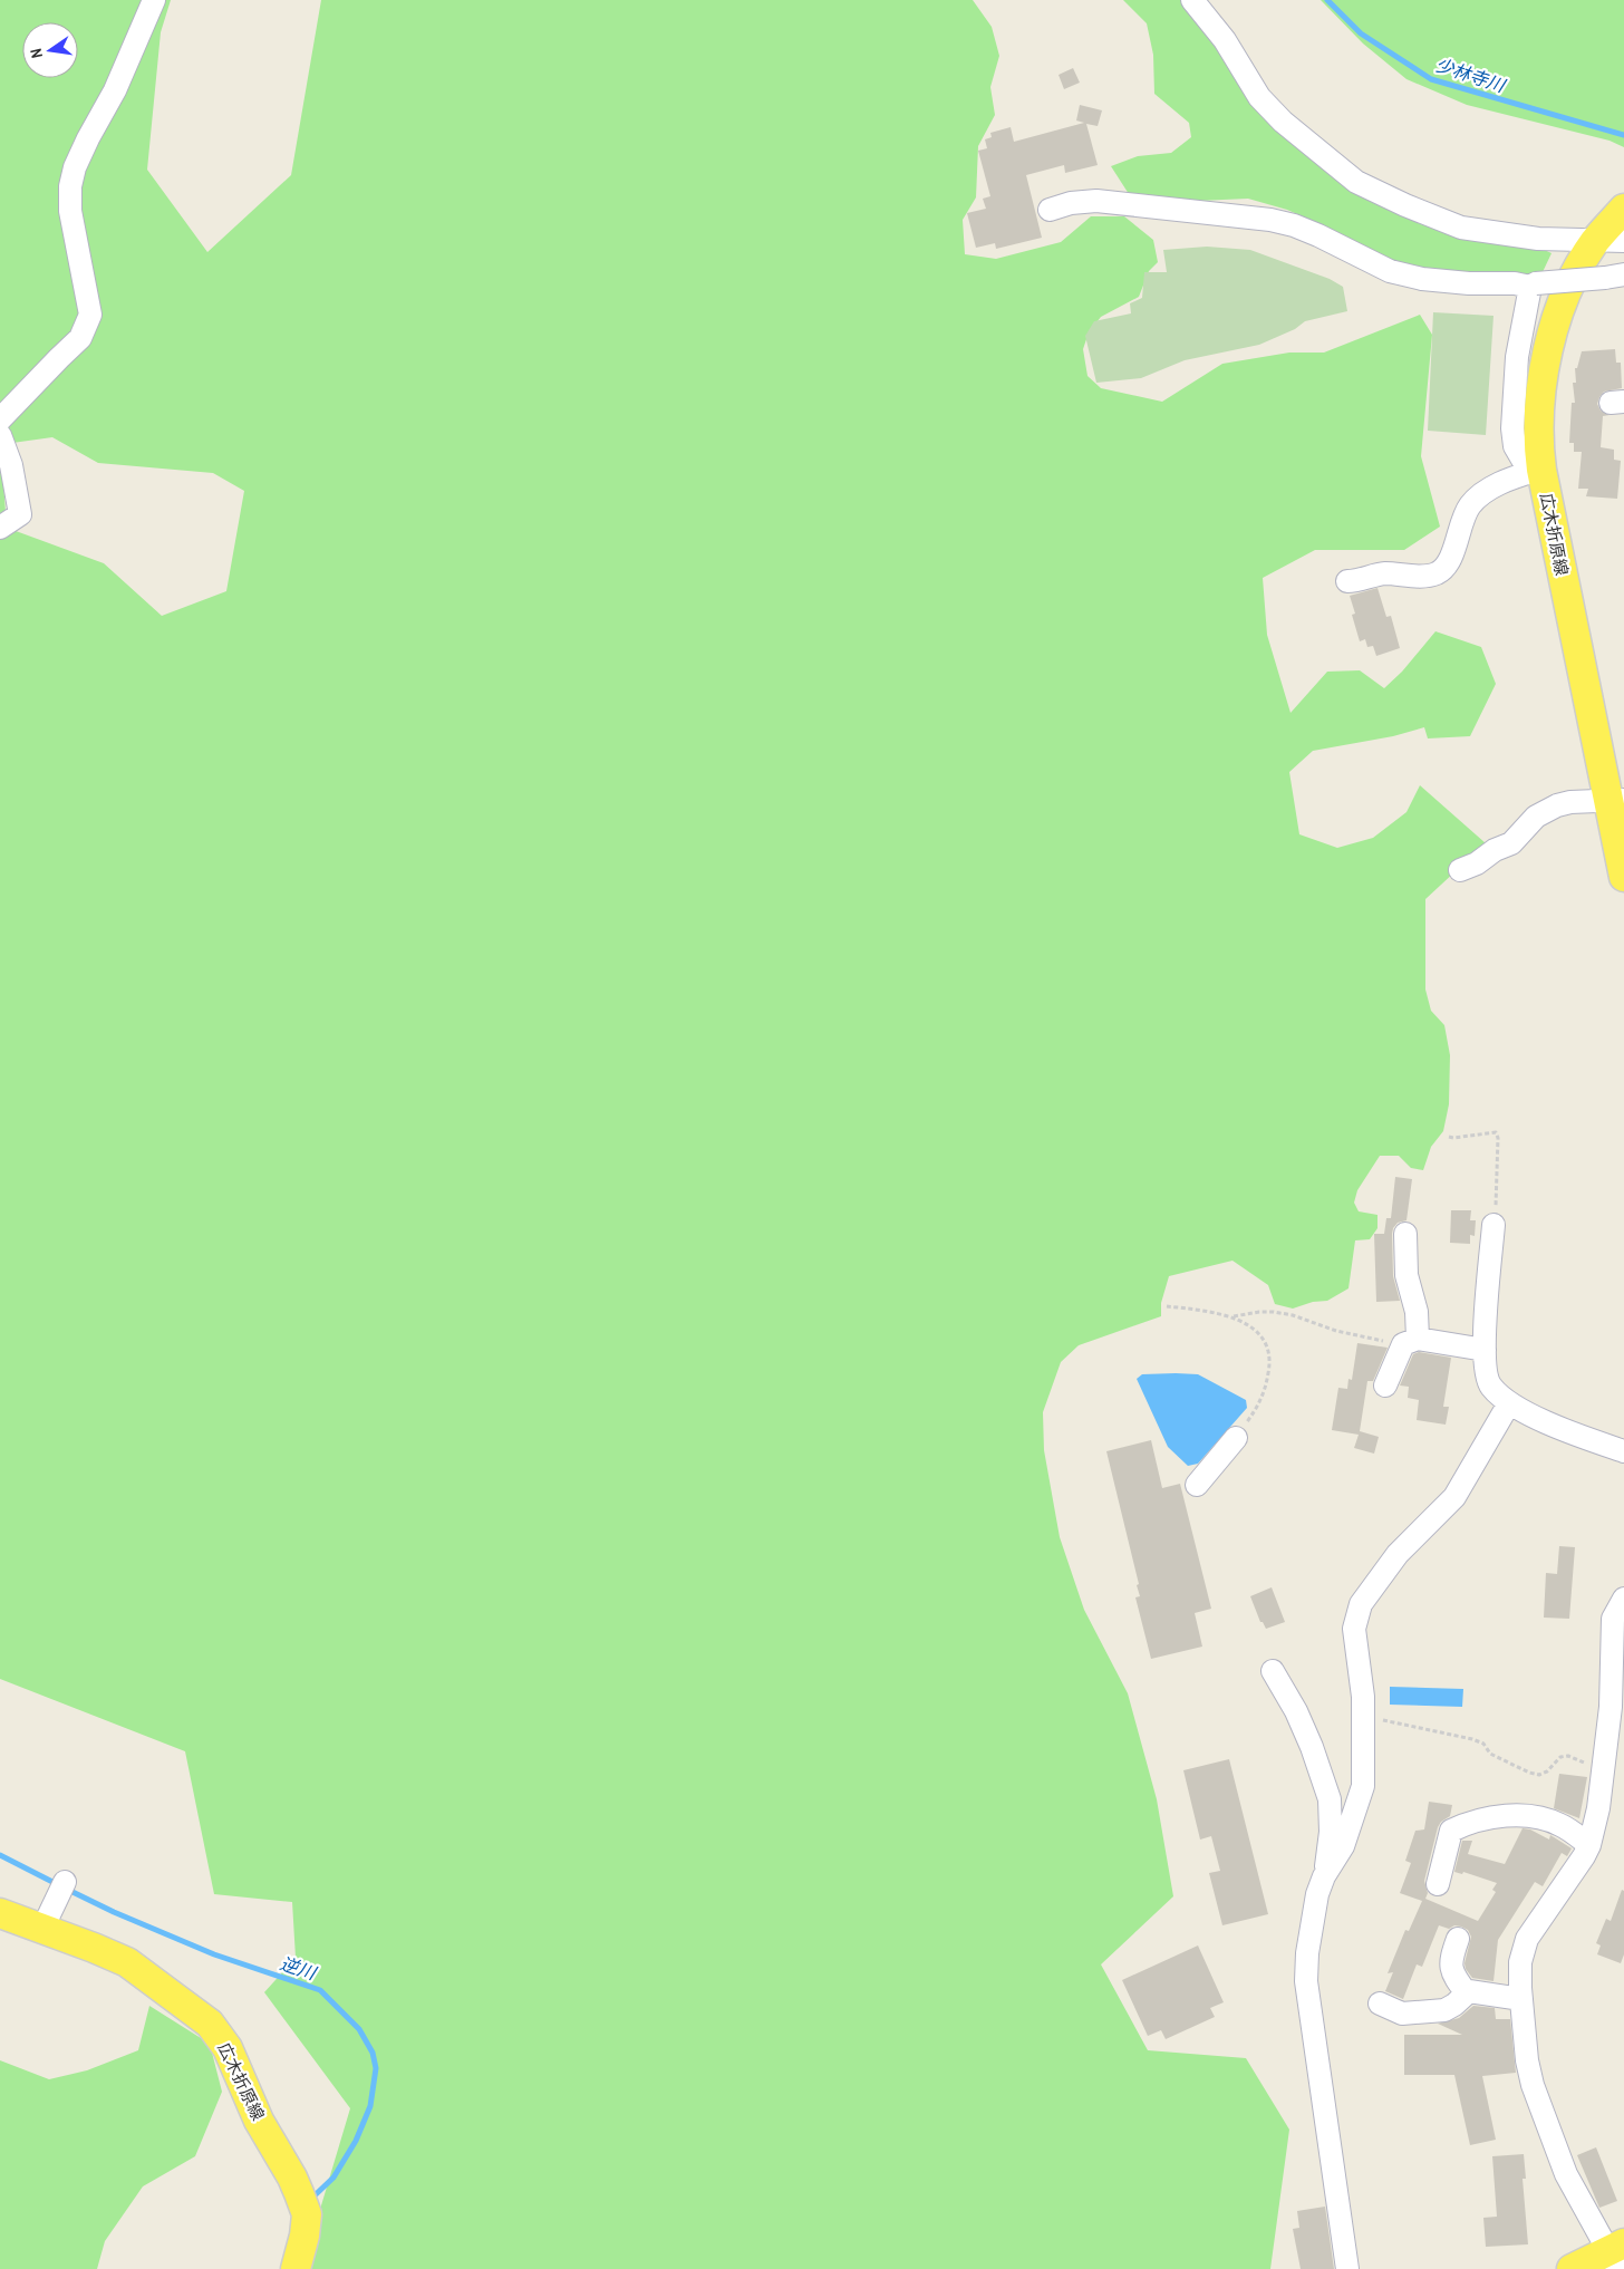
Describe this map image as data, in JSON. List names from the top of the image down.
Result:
{
  "streets": {
    "main road": ["広木折原線"]
  },
  "water": ["少林寺川", "逆川"],
  "north": "left"
}
